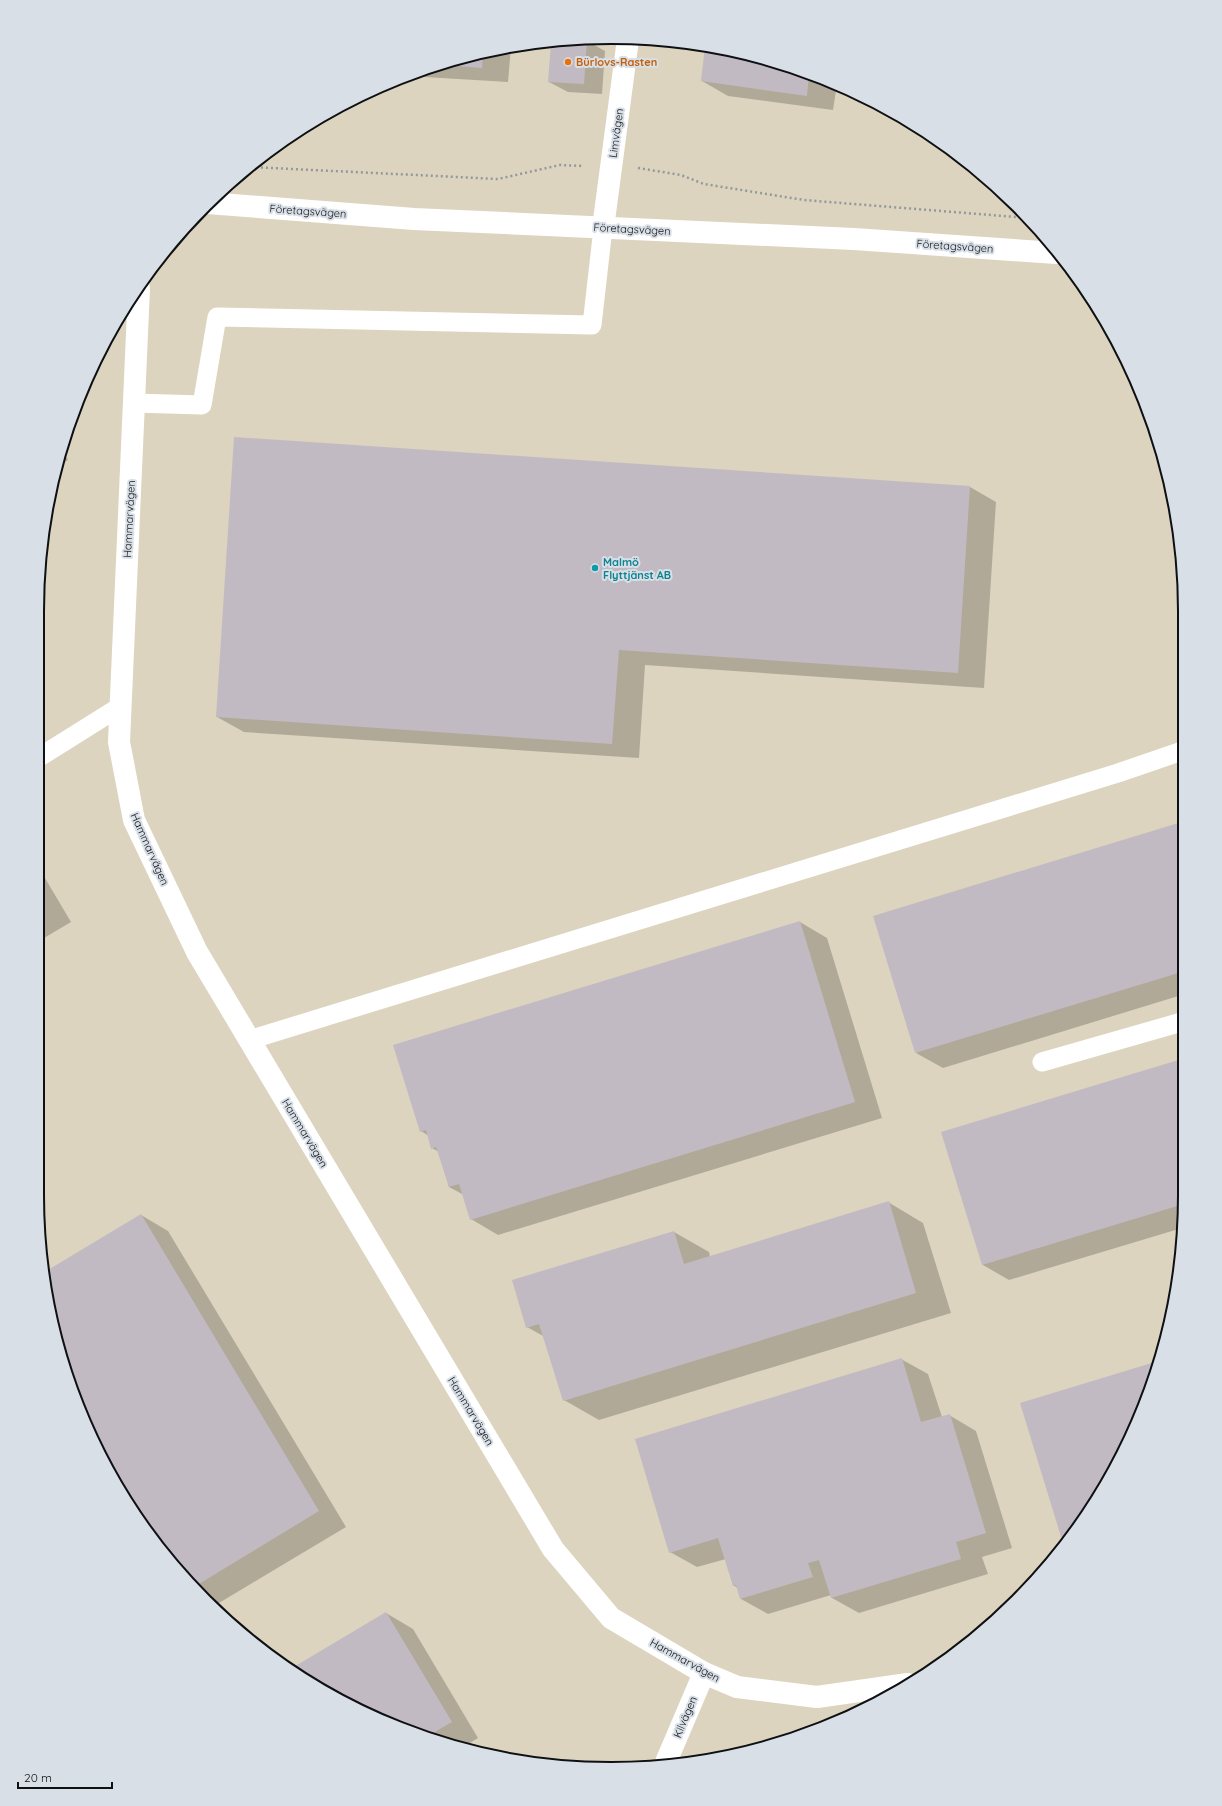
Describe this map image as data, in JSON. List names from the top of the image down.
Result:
{
  "streets": {
    "street": [
      "Limvägen",
      "Företagsvägen",
      "Hammarvägen",
      "Kilvägen"
    ]
  },
  "crossings": [
    ["Limvägen", "Företagsvägen"],
    ["Hammarvägen", "Kilvägen"]
  ],
  "places": ["Bürlovs-Rasten", "Malmö Flyttjänst AB"],
  "scale_bar": "20 m"
}
